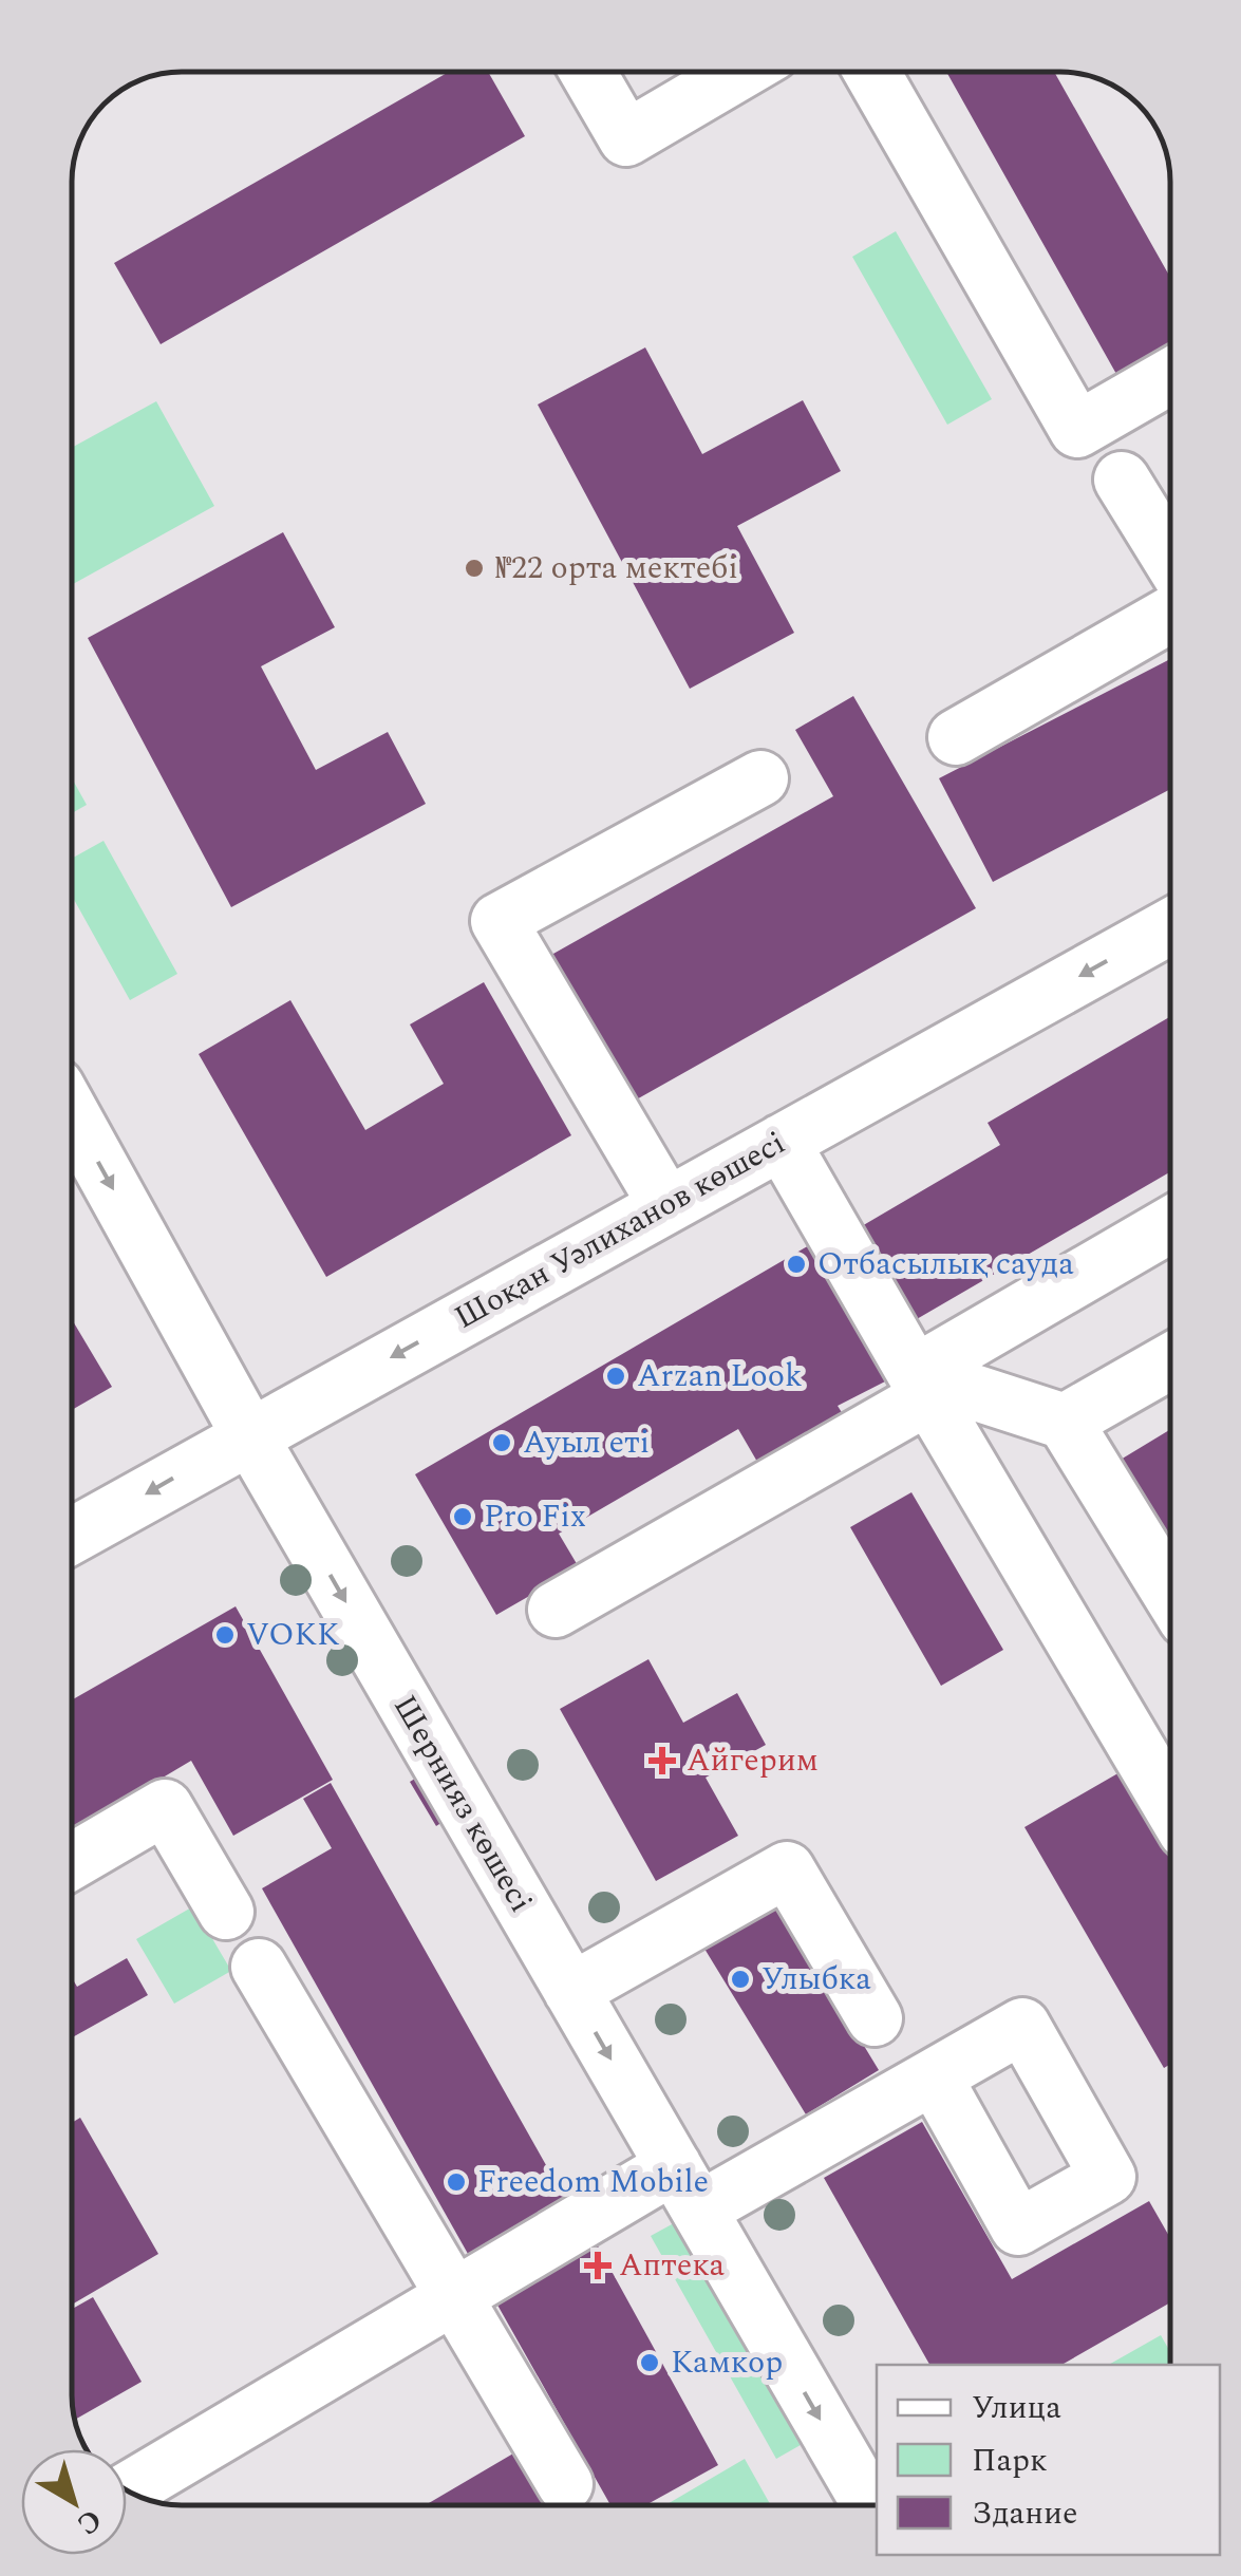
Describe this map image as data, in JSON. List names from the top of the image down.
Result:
{
  "streets": {
    "street": ["Шоқан Уәлиханов көшесі", "Шернияз көшесі"]
  },
  "crossings": [
    ["Шоқан Уәлиханов көшесі", "Шернияз көшесі"]
  ],
  "places": {
    "other": [
      "№22 орта мектебі",
      "Отбасылық сауда",
      "Arzan Look",
      "Ауыл еті",
      "Pro Fix",
      "VOKK",
      "Улыбка",
      "Freedom Mobile",
      "Камкор"
    ],
    "health": ["Айгерим", "Аптека"]
  },
  "legend": ["Улица", "Парк", "Здание"],
  "north": "bottom right"
}
